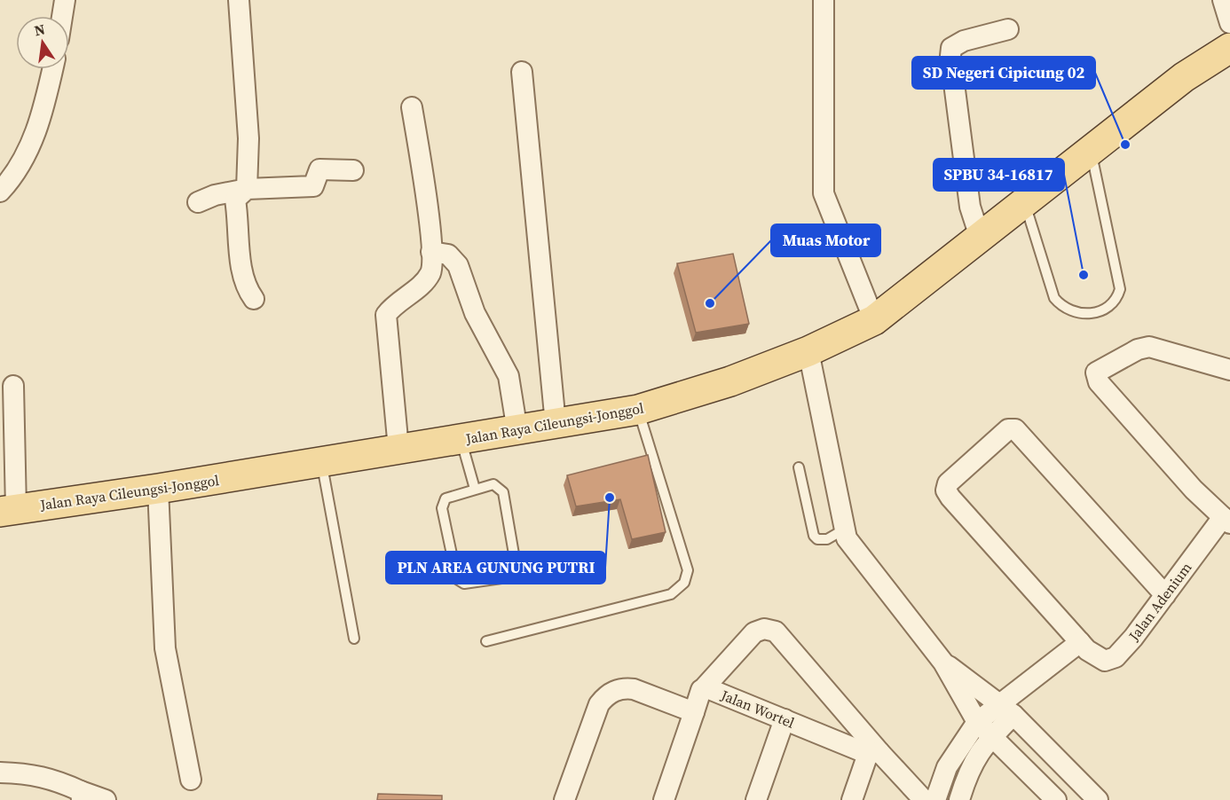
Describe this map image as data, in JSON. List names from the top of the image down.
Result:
{
  "streets": {
    "main road": ["Jalan Raya Cileungsi-Jonggol"],
    "street": ["Jalan Adenium", "Jalan Wortel"]
  },
  "places": [
    "SD Negeri Cipicung 02",
    "SPBU 34-16817",
    "Muas Motor",
    "PLN AREA GUNUNG PUTRI"
  ],
  "north": "top"
}
